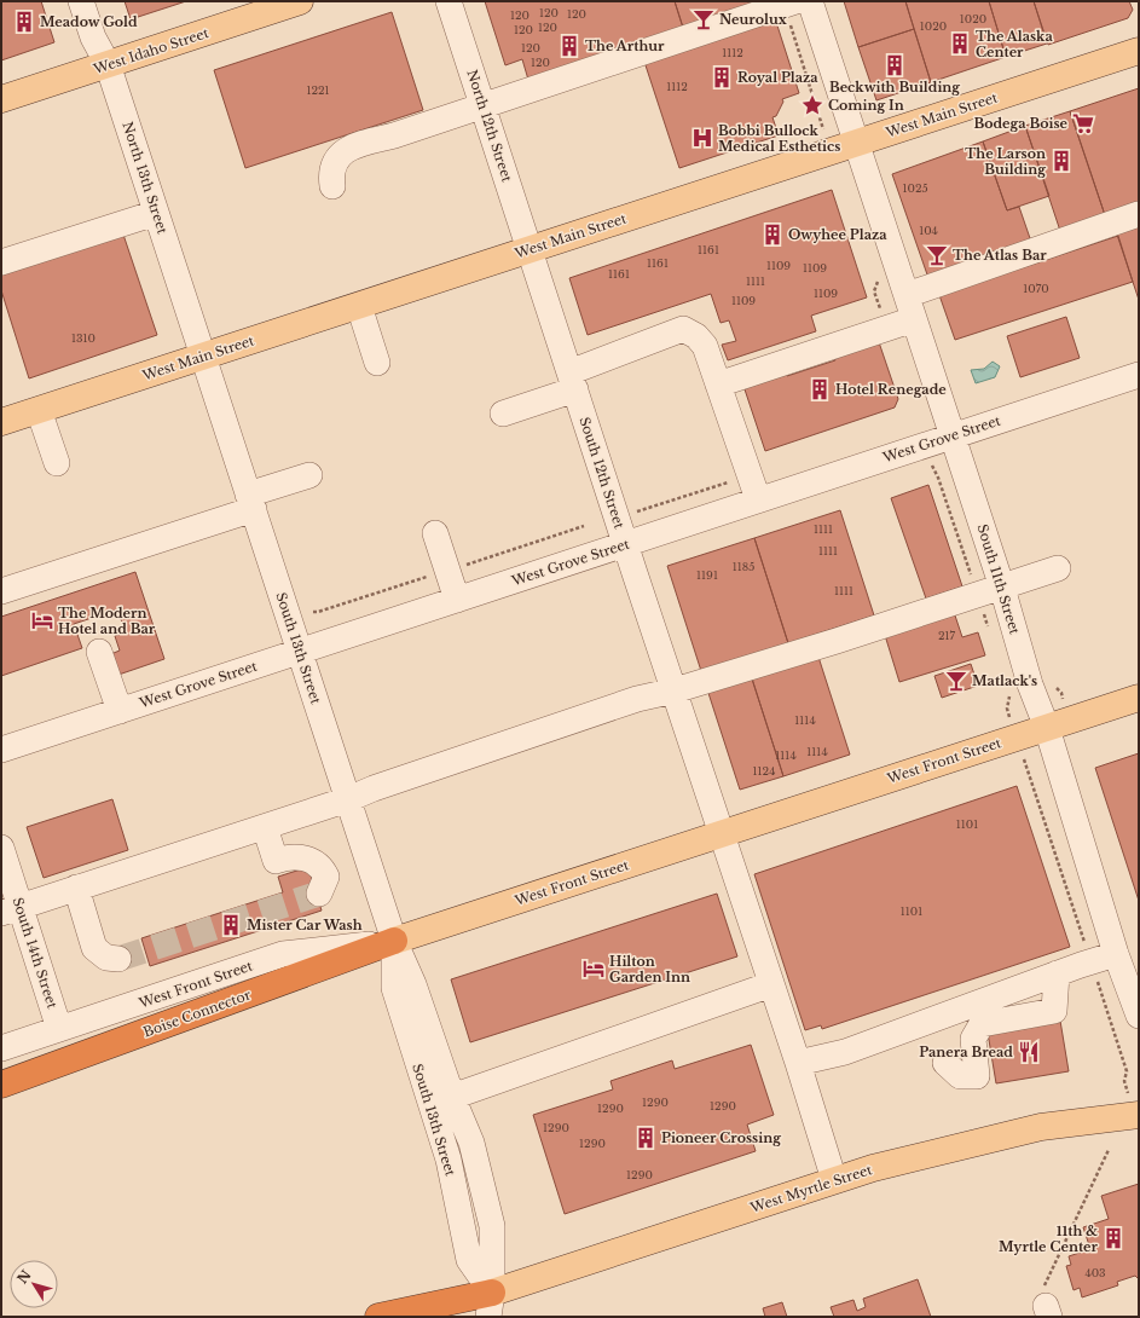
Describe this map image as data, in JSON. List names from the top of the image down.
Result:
{
  "streets": {
    "highway": ["Boise Connector"],
    "main road": [
      "West Idaho Street",
      "West Main Street",
      "West Front Street",
      "West Myrtle Street"
    ],
    "street": [
      "North 12th Street",
      "North 13th Street",
      "West Grove Street",
      "South 12th Street",
      "South 11th Street",
      "South 13th Street",
      "South 14th Street"
    ]
  },
  "crossings": [
    ["West Idaho Street", "North 13th Street"],
    ["West Main Street", "North 12th Street"],
    ["West Main Street", "North 13th Street"],
    ["West Main Street", "South 12th Street"],
    ["West Main Street", "South 11th Street"],
    ["West Main Street", "South 13th Street"],
    ["North 12th Street", "South 12th Street"],
    ["North 13th Street", "South 13th Street"],
    ["West Grove Street", "South 12th Street"],
    ["West Grove Street", "South 11th Street"],
    ["West Grove Street", "South 13th Street"],
    ["South 12th Street", "West Front Street"],
    ["South 12th Street", "West Myrtle Street"],
    ["South 11th Street", "West Front Street"],
    ["South 13th Street", "West Front Street"],
    ["South 13th Street", "Boise Connector"],
    ["South 13th Street", "West Myrtle Street"],
    ["West Front Street", "South 14th Street"],
    ["West Front Street", "Boise Connector"]
  ],
  "places": {
    "bar": ["Neurolux", "The Atlas Bar", "Matlack's"],
    "building": [
      "Meadow Gold",
      "The Alaska Center",
      "The Arthur",
      "Beckwith Building",
      "Royal Plaza",
      "The Larson Building",
      "Owyhee Plaza",
      "Hotel Renegade",
      "Mister Car Wash",
      "Pioneer Crossing",
      "11th & Myrtle Center"
    ],
    "place": ["Coming In"],
    "supermarket": ["Bodega Boise"],
    "hospital": ["Bobbi Bullock Medical Esthetics"],
    "hotel": ["The Modern Hotel and Bar", "Hilton Garden Inn"],
    "restaurant": ["Panera Bread"]
  },
  "house_numbers": [
    "120",
    "120",
    "120",
    "1020",
    "1020",
    "120",
    "120",
    "120",
    "1112",
    "120",
    "1112",
    "1221",
    "1025",
    "104",
    "1161",
    "1161",
    "1109",
    "1109",
    "1161",
    "1111",
    "1070",
    "1109",
    "1109",
    "1310",
    "1111",
    "1111",
    "1185",
    "1191",
    "1111",
    "217",
    "1114",
    "1114",
    "1114",
    "1124",
    "1101",
    "1101",
    "1290",
    "1290",
    "1290",
    "1290",
    "1290",
    "1290",
    "403"
  ],
  "north": "top left"
}
